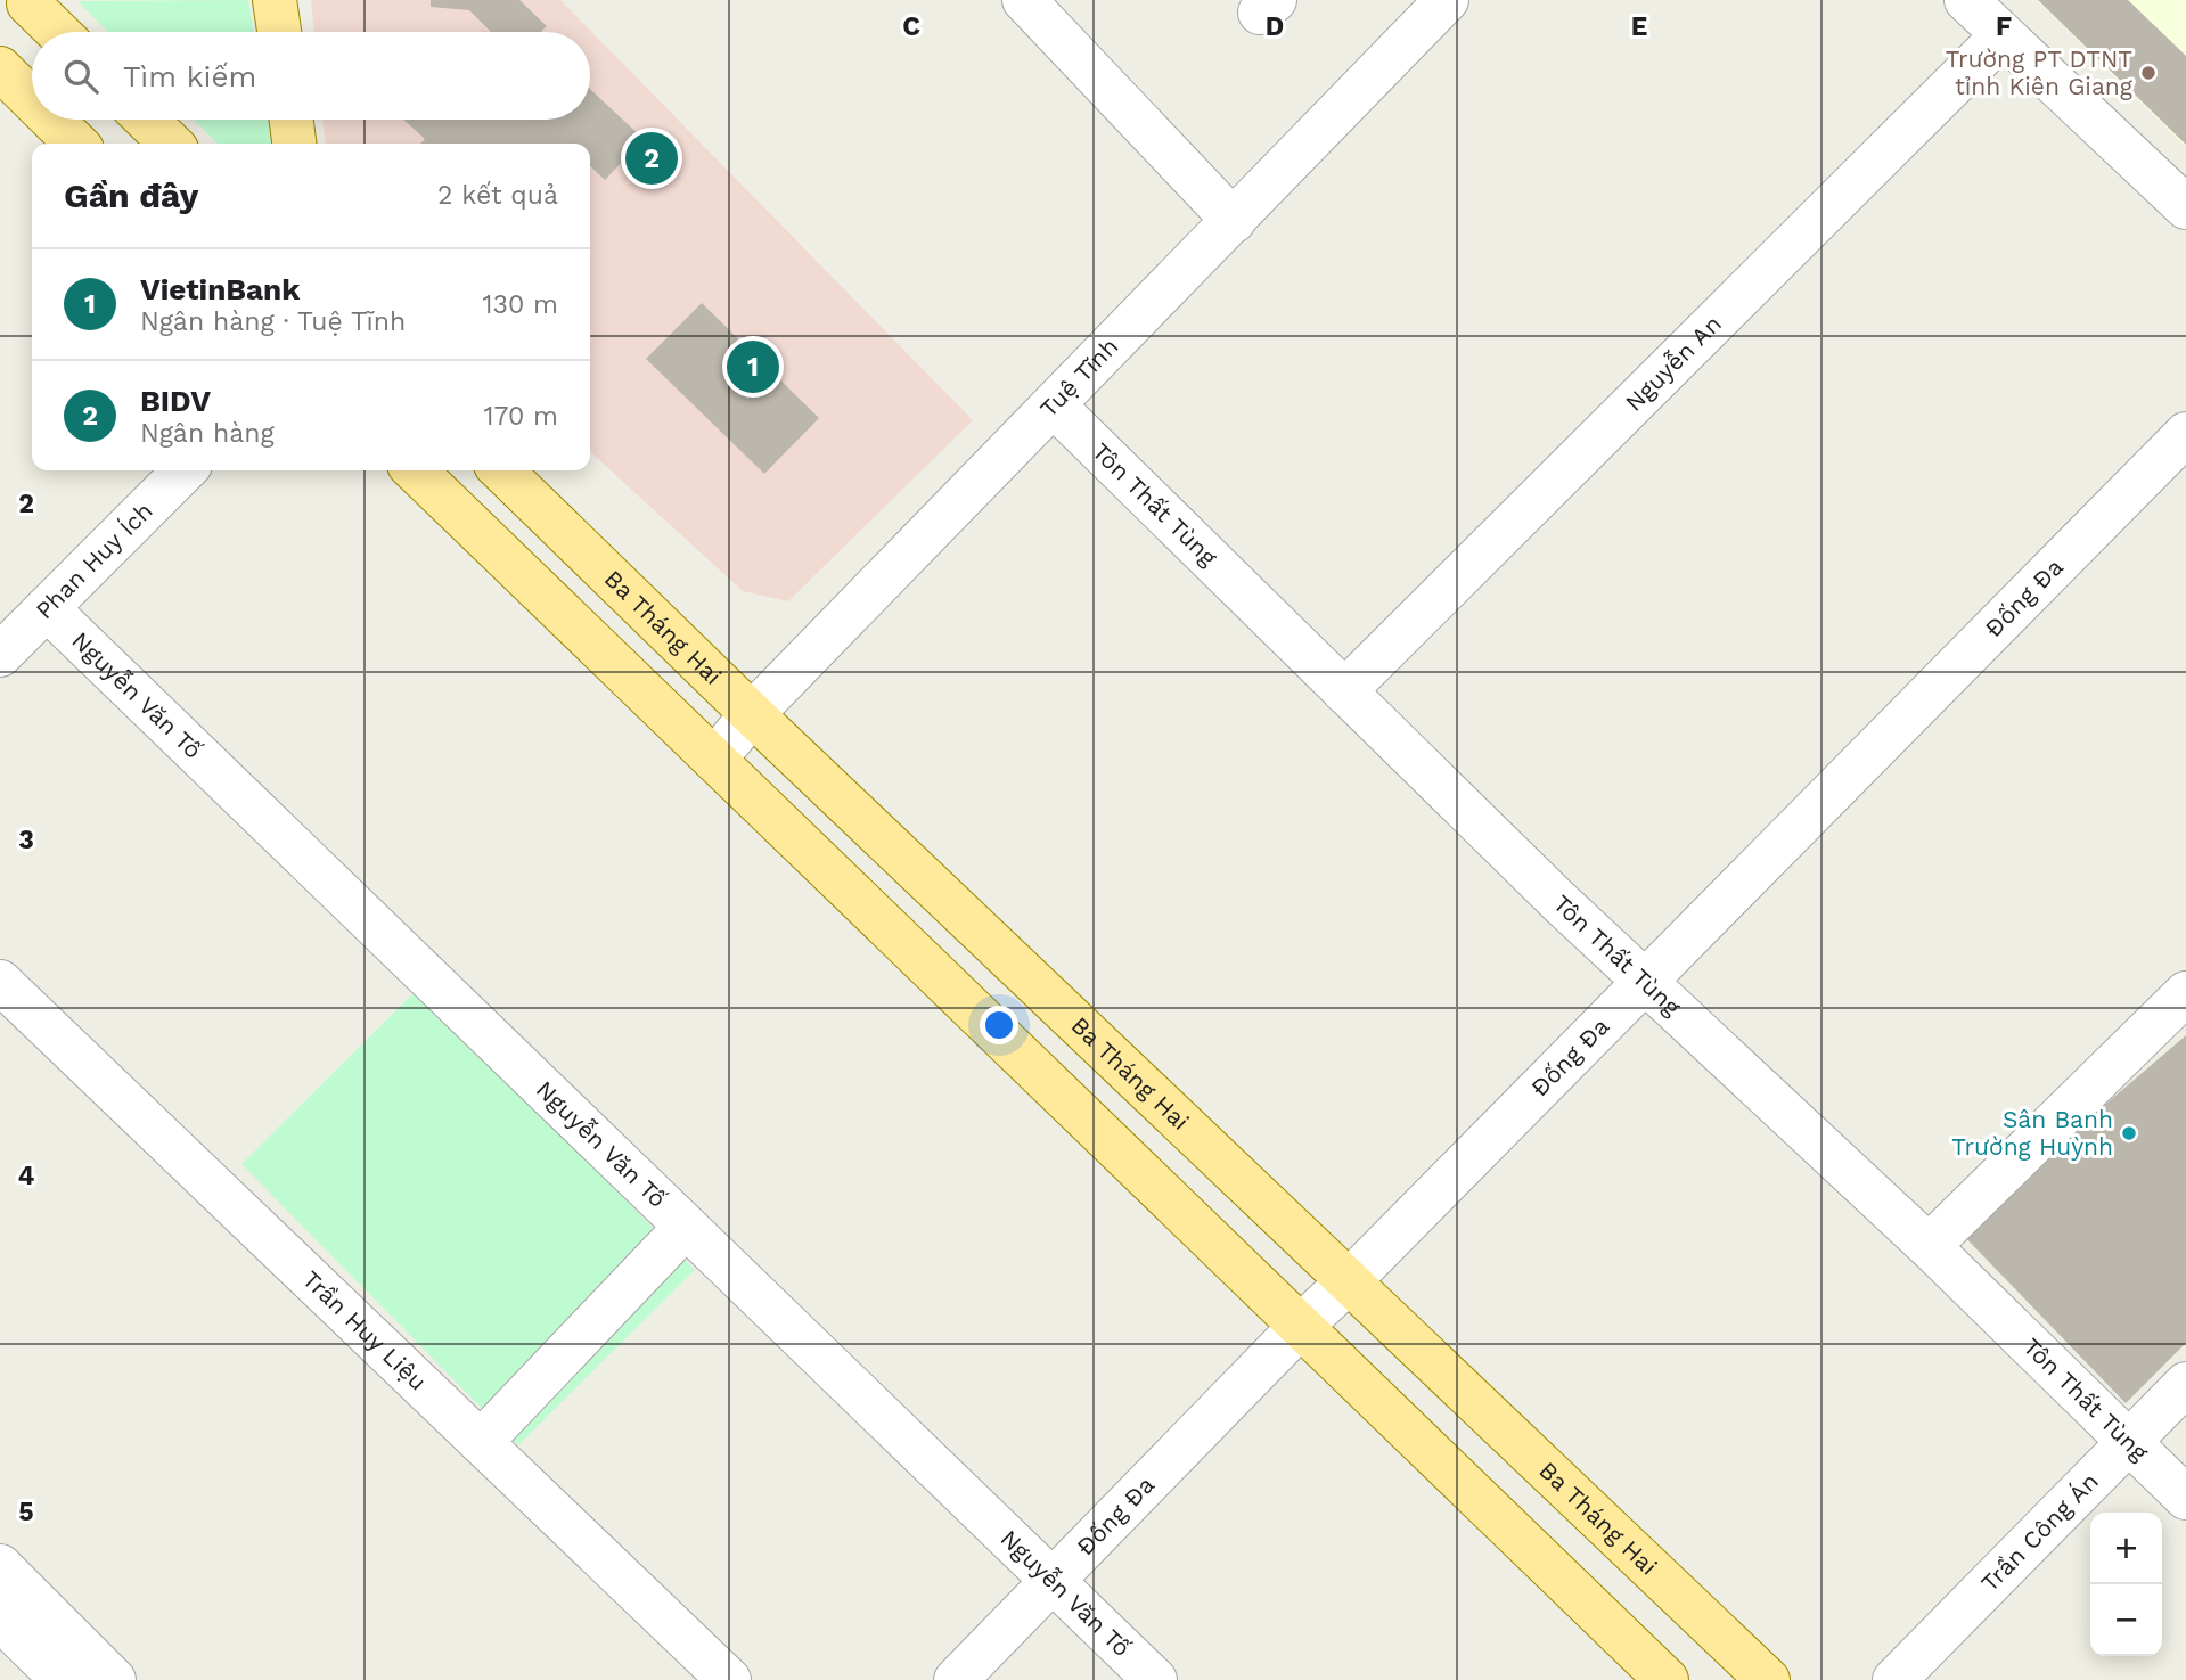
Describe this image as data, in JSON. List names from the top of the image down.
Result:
{
  "streets": {
    "main road": ["Ba Tháng Hai"],
    "street": [
      "Nguyễn An",
      "Tuệ Tĩnh",
      "Tôn Thất Tùng",
      "Phan Huy Ích",
      "Đống Đa",
      "Nguyễn Văn Tố",
      "Trần Huy Liệu",
      "Trần Công Án"
    ]
  },
  "crossings": [
    ["Nguyễn An", "Tôn Thất Tùng"],
    ["Tuệ Tĩnh", "Tôn Thất Tùng"],
    ["Tuệ Tĩnh", "Ba Tháng Hai"],
    ["Tôn Thất Tùng", "Đống Đa"],
    ["Tôn Thất Tùng", "Trần Công Án"],
    ["Phan Huy Ích", "Nguyễn Văn Tố"],
    ["Đống Đa", "Ba Tháng Hai"],
    ["Đống Đa", "Nguyễn Văn Tố"]
  ],
  "places": ["Trường PT DTNT tỉnh Kiên Giang", "Sân Banh Trường Huỳnh"],
  "page": {
    "search": "Tìm kiếm",
    "pins": ["2", "1"],
    "heading": ["Gần đây", "2 kết quả"],
    "list": [
      {
        "mark": "1",
        "name": "VietinBank",
        "note": "Ngân hàng · Tuệ Tĩnh",
        "value": "130 m"
      },
      {
        "mark": "2",
        "name": "BIDV",
        "note": "Ngân hàng",
        "value": "170 m"
      }
    ],
    "map_buttons": ["+", "−"]
  },
  "grid": {
    "columns": [
      "C",
      "D",
      "E",
      "F"
    ],
    "rows": [
      "2",
      "3",
      "4",
      "5"
    ]
  }
}
